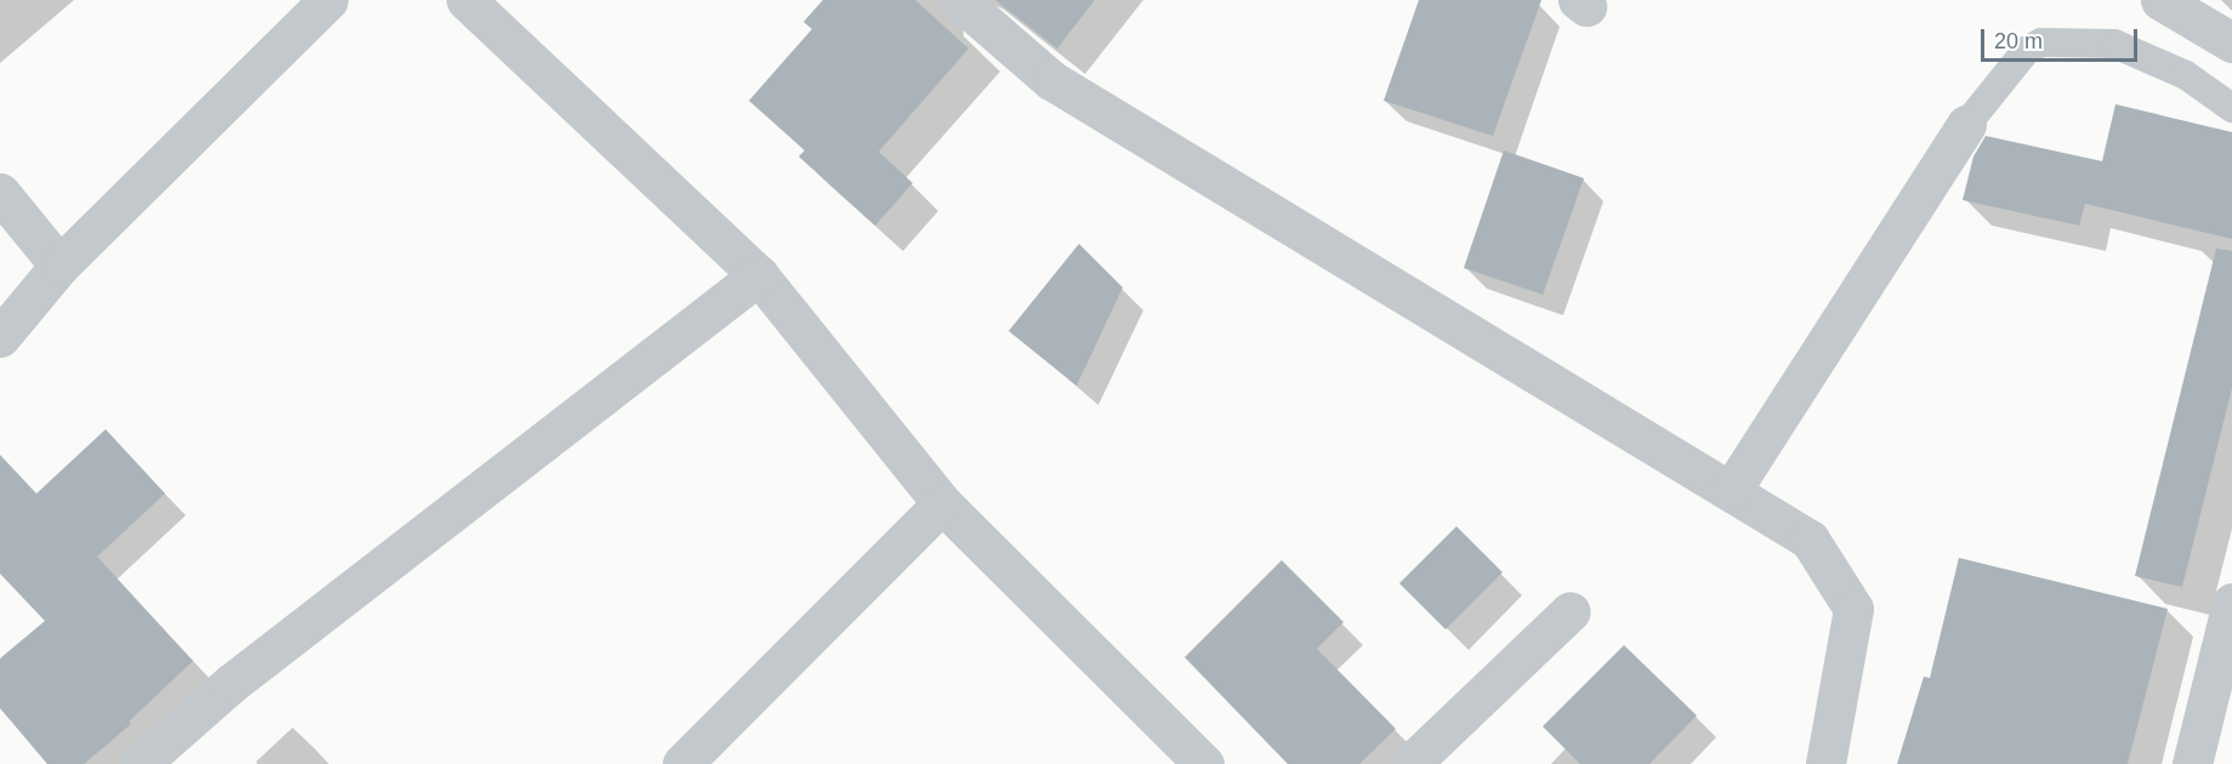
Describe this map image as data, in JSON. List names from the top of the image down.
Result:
{
  "scale_bar": "20 m"
}
